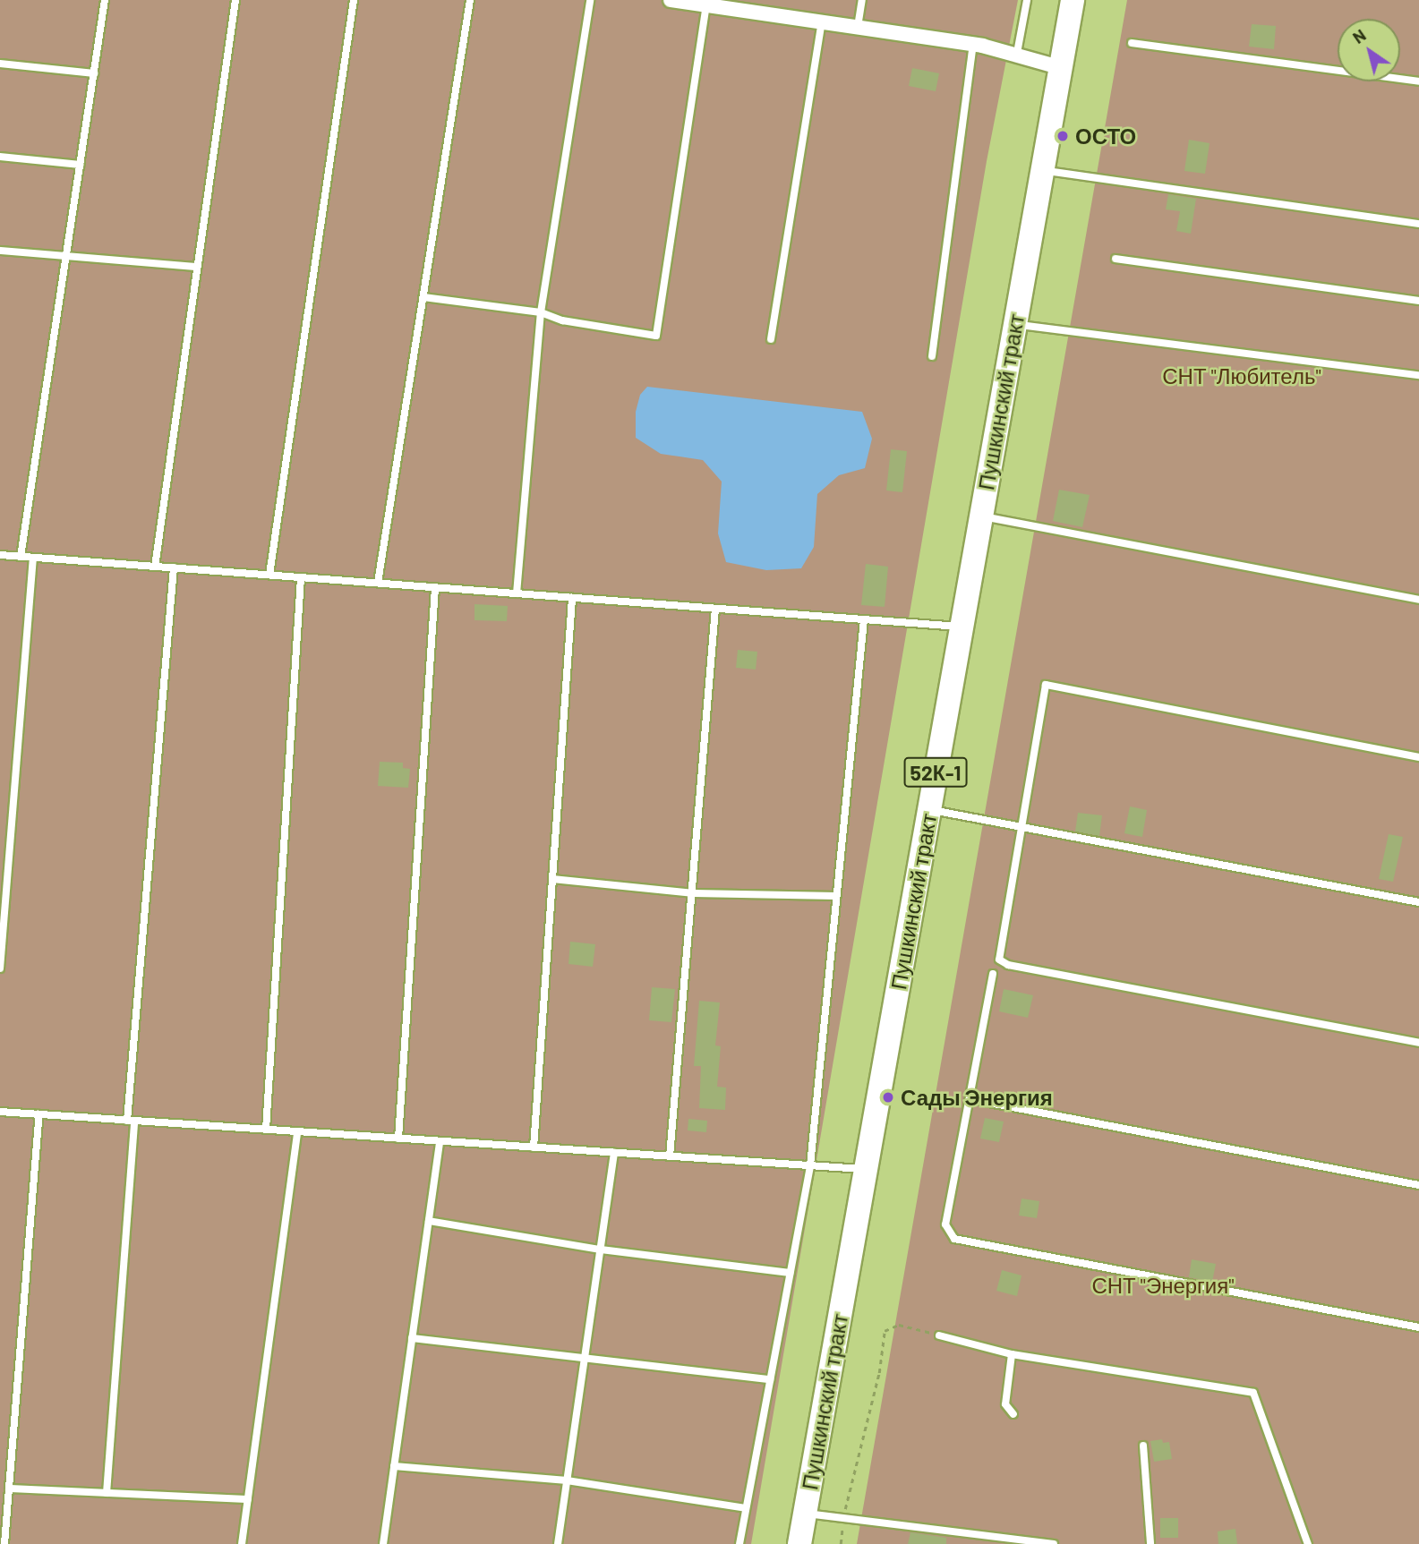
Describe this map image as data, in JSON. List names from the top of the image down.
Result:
{
  "streets": {
    "main road": ["Пушкинский тракт", "52К-1"]
  },
  "parks": ["СНТ \"Любитель\"", "СНТ \"Энергия\""],
  "places": ["ОСТО", "Сады Энергия"],
  "north": "top left"
}
